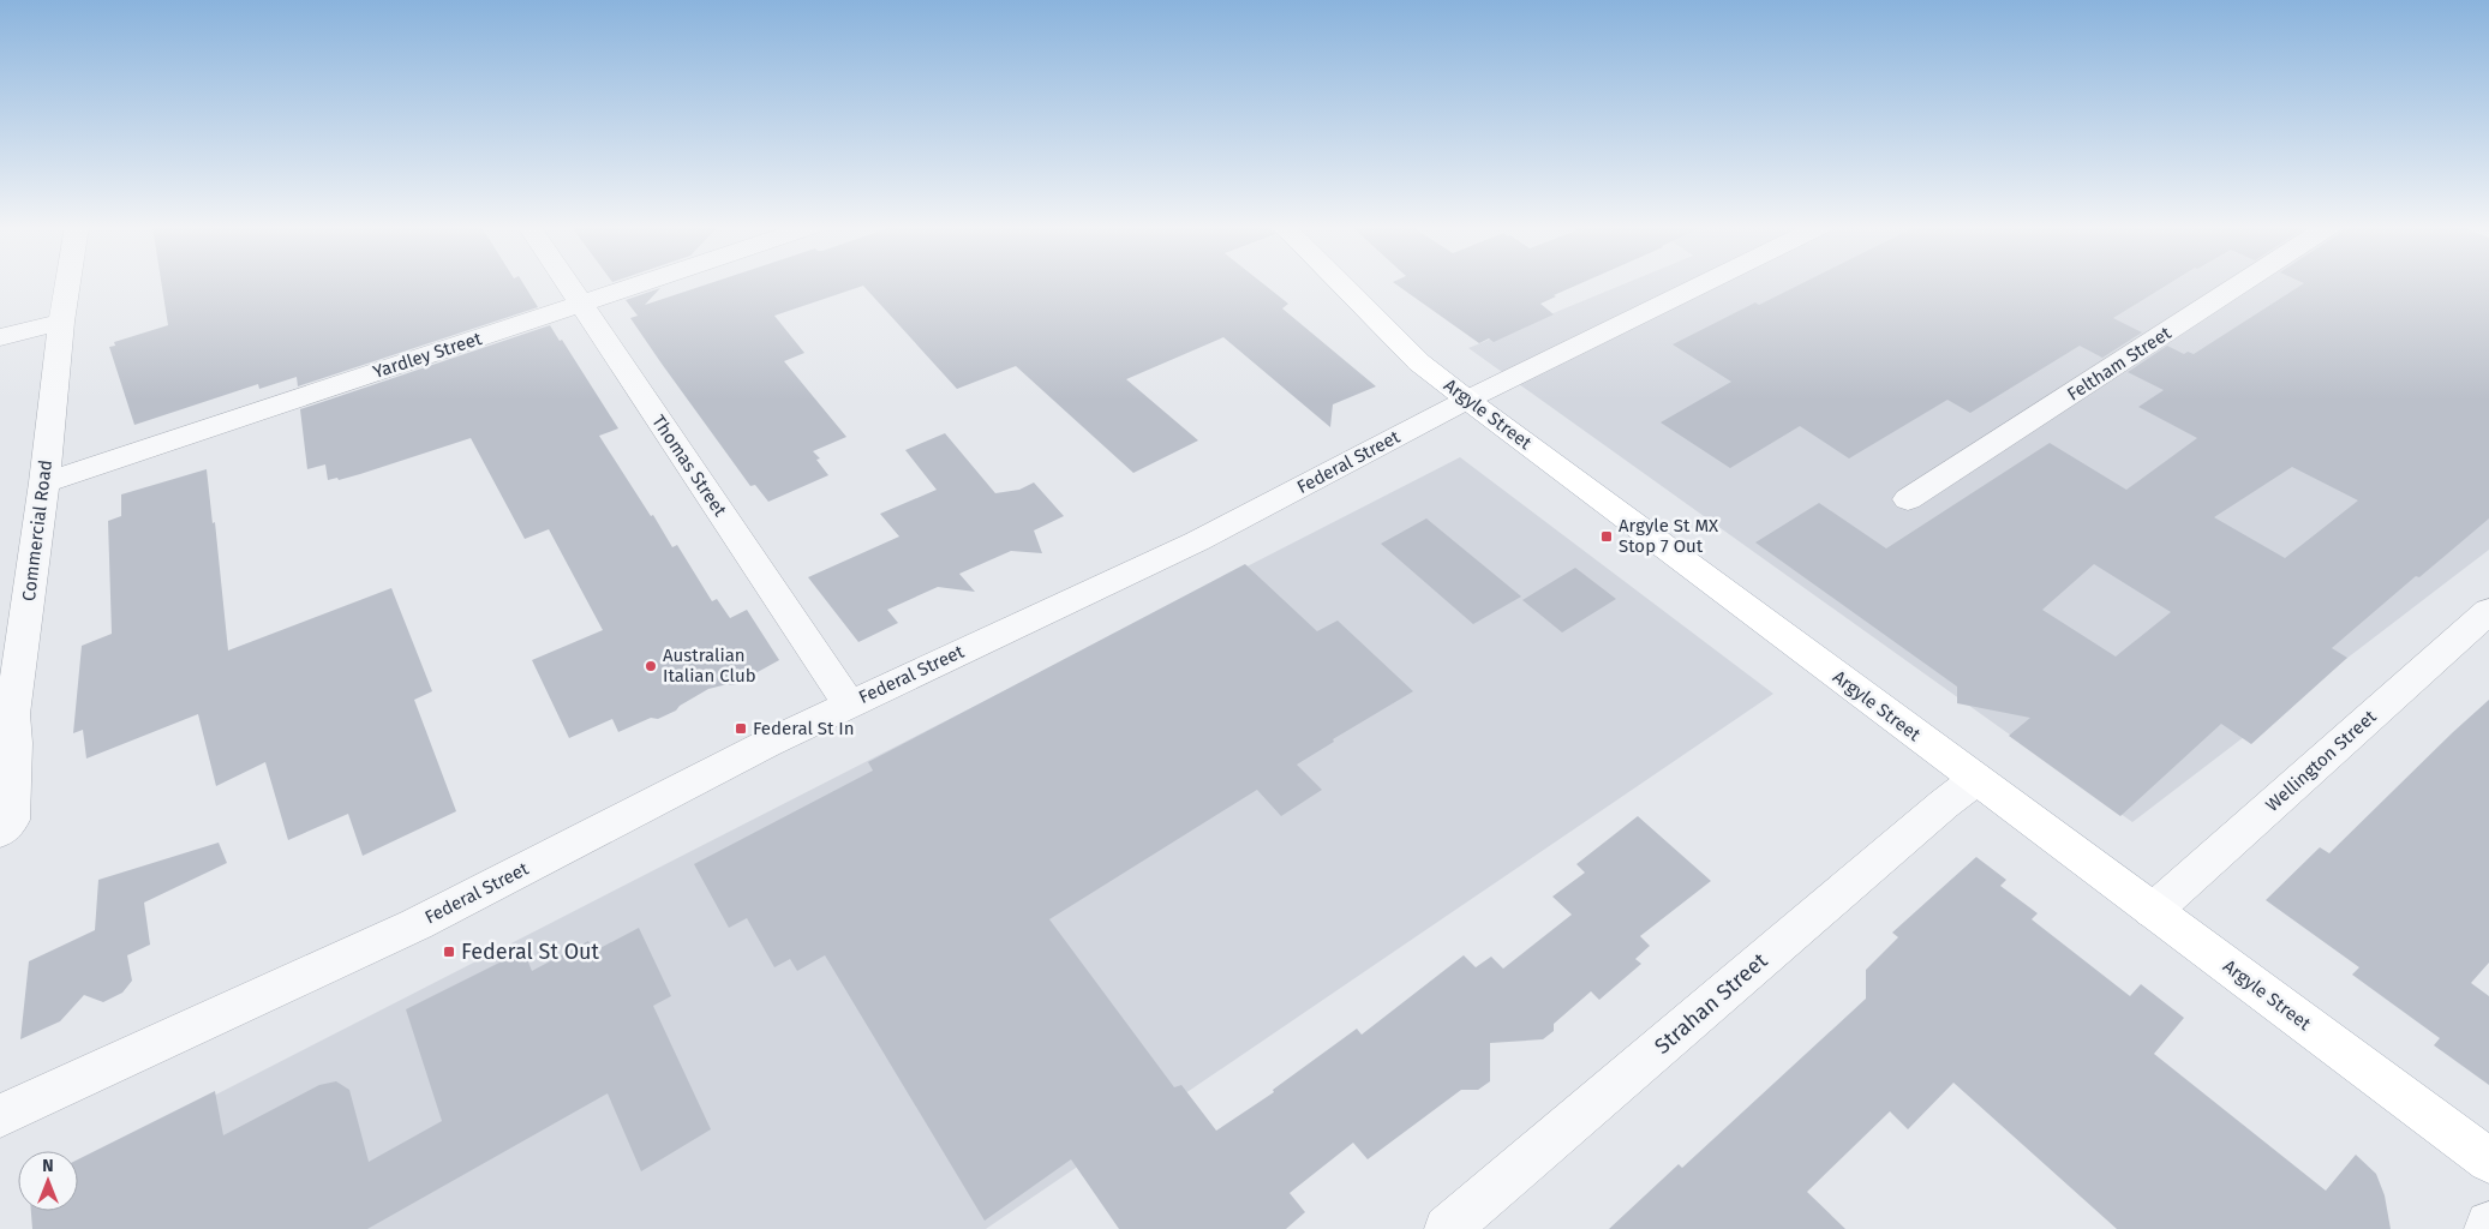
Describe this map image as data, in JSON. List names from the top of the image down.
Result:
{
  "streets": {
    "main road": ["Argyle Street"],
    "street": [
      "Yardley Street",
      "Feltham Street",
      "Federal Street",
      "Thomas Street",
      "Commercial Road",
      "Wellington Street",
      "Strahan Street"
    ]
  },
  "crossings": [
    ["Yardley Street", "Thomas Street"],
    ["Yardley Street", "Commercial Road"],
    ["Argyle Street", "Federal Street"],
    ["Argyle Street", "Wellington Street"],
    ["Argyle Street", "Strahan Street"],
    ["Federal Street", "Thomas Street"]
  ],
  "places": {
    "transit": ["Argyle St MX Stop 7 Out", "Federal St In", "Federal St Out"],
    "other": ["Australian Italian Club"]
  },
  "north": "top"
}
